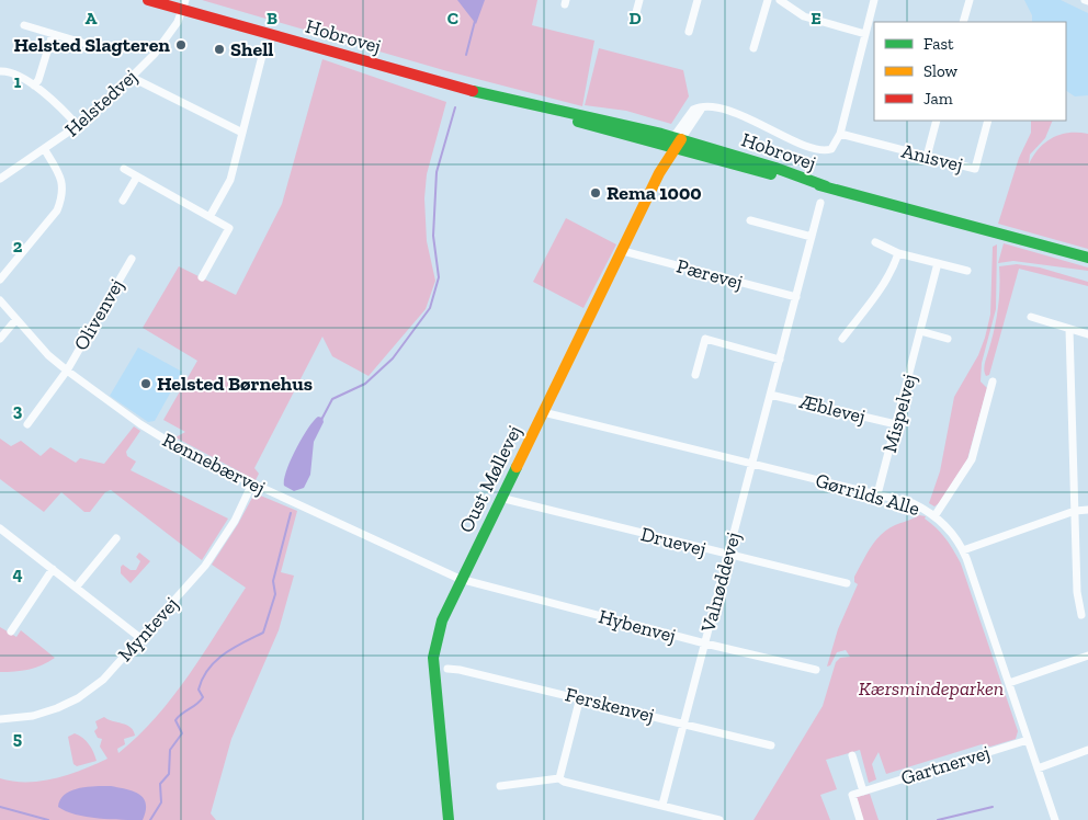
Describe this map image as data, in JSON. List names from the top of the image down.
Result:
{
  "streets": {
    "main road": ["Hobrovej", "Oust Møllevej"],
    "street": [
      "Helstedvej",
      "Anisvej",
      "Pærevej",
      "Olivenvej",
      "Æblevej",
      "Mispelvej",
      "Rønnebærvej",
      "Gørrilds Alle",
      "Druevej",
      "Valnøddevej",
      "Hybenvej",
      "Myntevej",
      "Ferskenvej",
      "Gartnervej"
    ]
  },
  "crossings": [
    ["Hobrovej", "Helstedvej"],
    ["Hobrovej", "Oust Møllevej"],
    ["Pærevej", "Oust Møllevej"],
    ["Pærevej", "Valnøddevej"],
    ["Olivenvej", "Rønnebærvej"],
    ["Æblevej", "Mispelvej"],
    ["Æblevej", "Valnøddevej"],
    ["Mispelvej", "Gørrilds Alle"],
    ["Rønnebærvej", "Oust Møllevej"],
    ["Rønnebærvej", "Hybenvej"],
    ["Rønnebærvej", "Myntevej"],
    ["Oust Møllevej", "Gørrilds Alle"],
    ["Oust Møllevej", "Druevej"],
    ["Oust Møllevej", "Hybenvej"],
    ["Gørrilds Alle", "Valnøddevej"],
    ["Gørrilds Alle", "Gartnervej"],
    ["Druevej", "Valnøddevej"],
    ["Valnøddevej", "Hybenvej"],
    ["Valnøddevej", "Ferskenvej"]
  ],
  "parks": ["Kærsmindeparken"],
  "places": [
    "Helsted Slagteren",
    "Shell",
    "Rema 1000",
    "Helsted Børnehus"
  ],
  "legend": ["Fast", "Slow", "Jam"],
  "grid": {
    "columns": [
      "A",
      "B",
      "C",
      "D",
      "E"
    ],
    "rows": [
      "1",
      "2",
      "3",
      "4",
      "5"
    ]
  }
}
